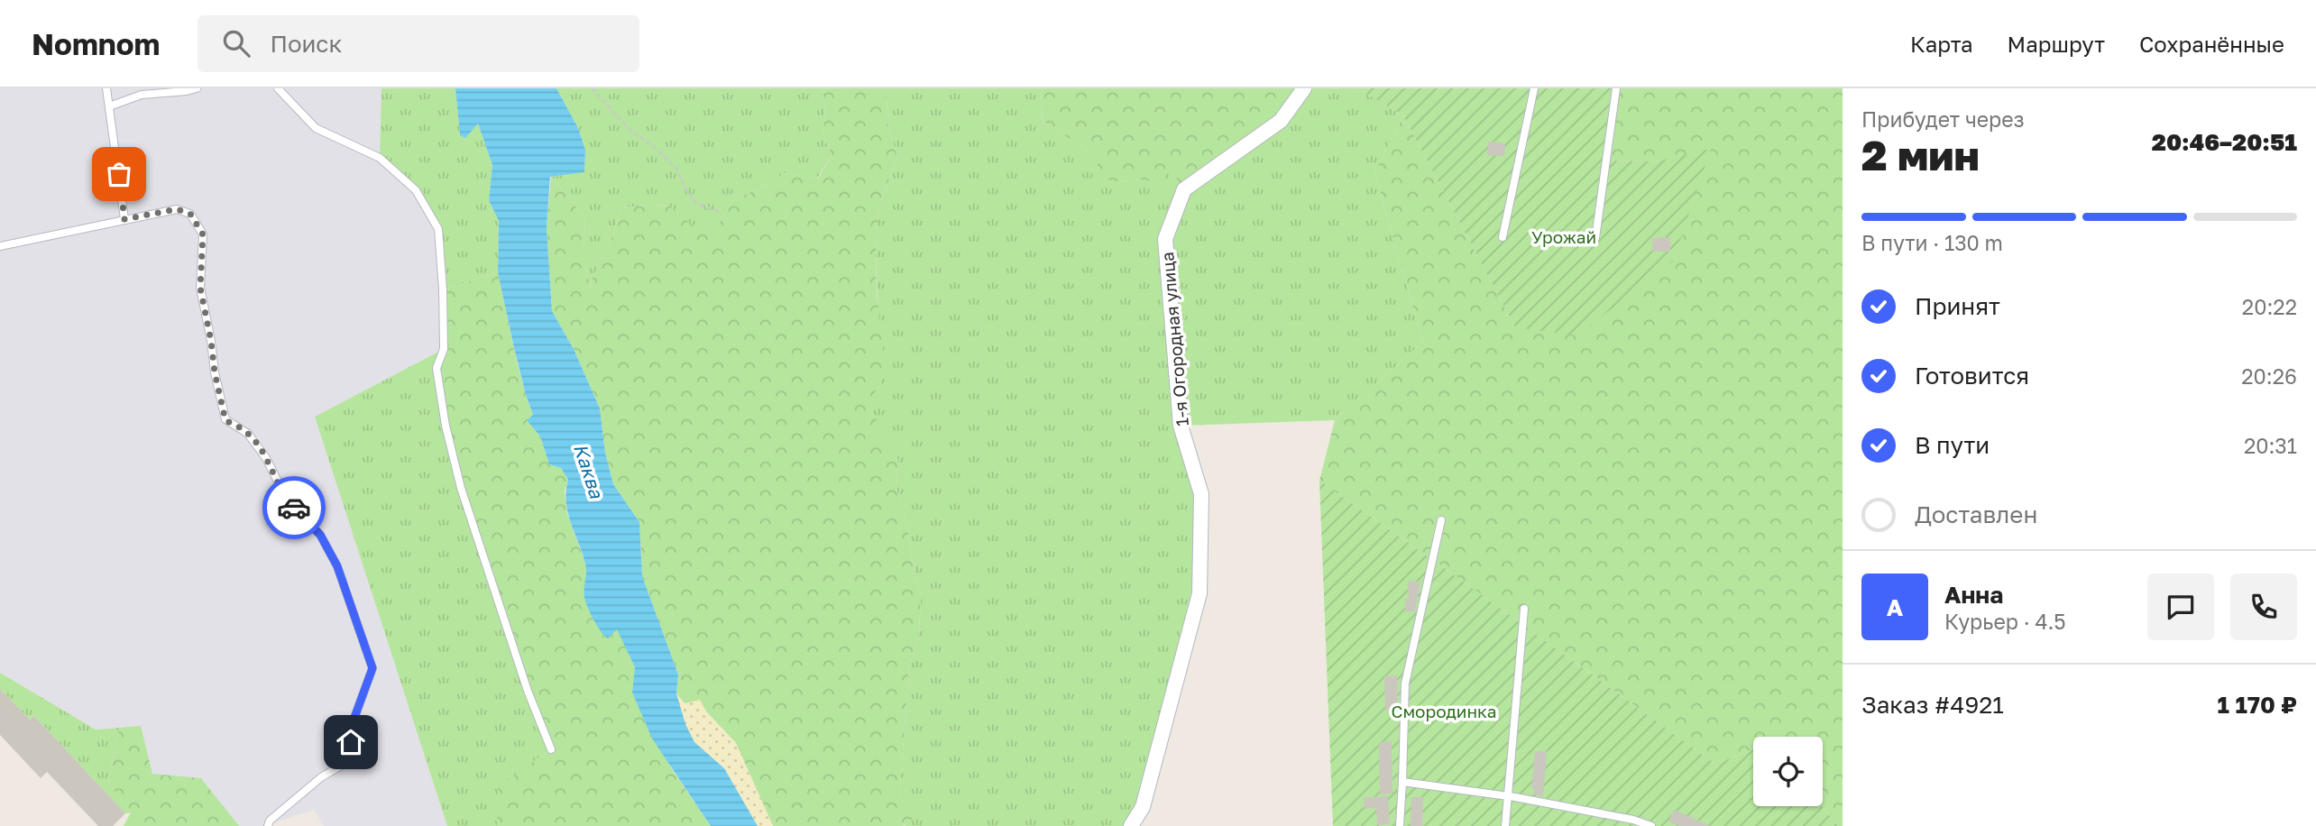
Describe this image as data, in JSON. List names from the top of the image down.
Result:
{
  "streets": {
    "street": ["1-я Огородная улица"]
  },
  "water": ["Каква"],
  "parks": ["Урожай", "Смородинка"],
  "page": {
    "header": "Nomnom",
    "search": "Поиск",
    "nav": ["Карта", "Маршрут", "Сохранённые"],
    "heading": ["2 мин", "Прибудет через", "20:46–20:51"],
    "panel": [
      "Анна",
      "Курьер · 4.5",
      "Заказ #4921",
      "1 170 ₽"
    ],
    "bar": "В пути · 130 m",
    "list": [
      ["Принят", "20:22"],
      ["Готовится", "20:26"],
      ["В пути", "20:31"],
      "Доставлен"
    ],
    "round": "А"
  }
}
